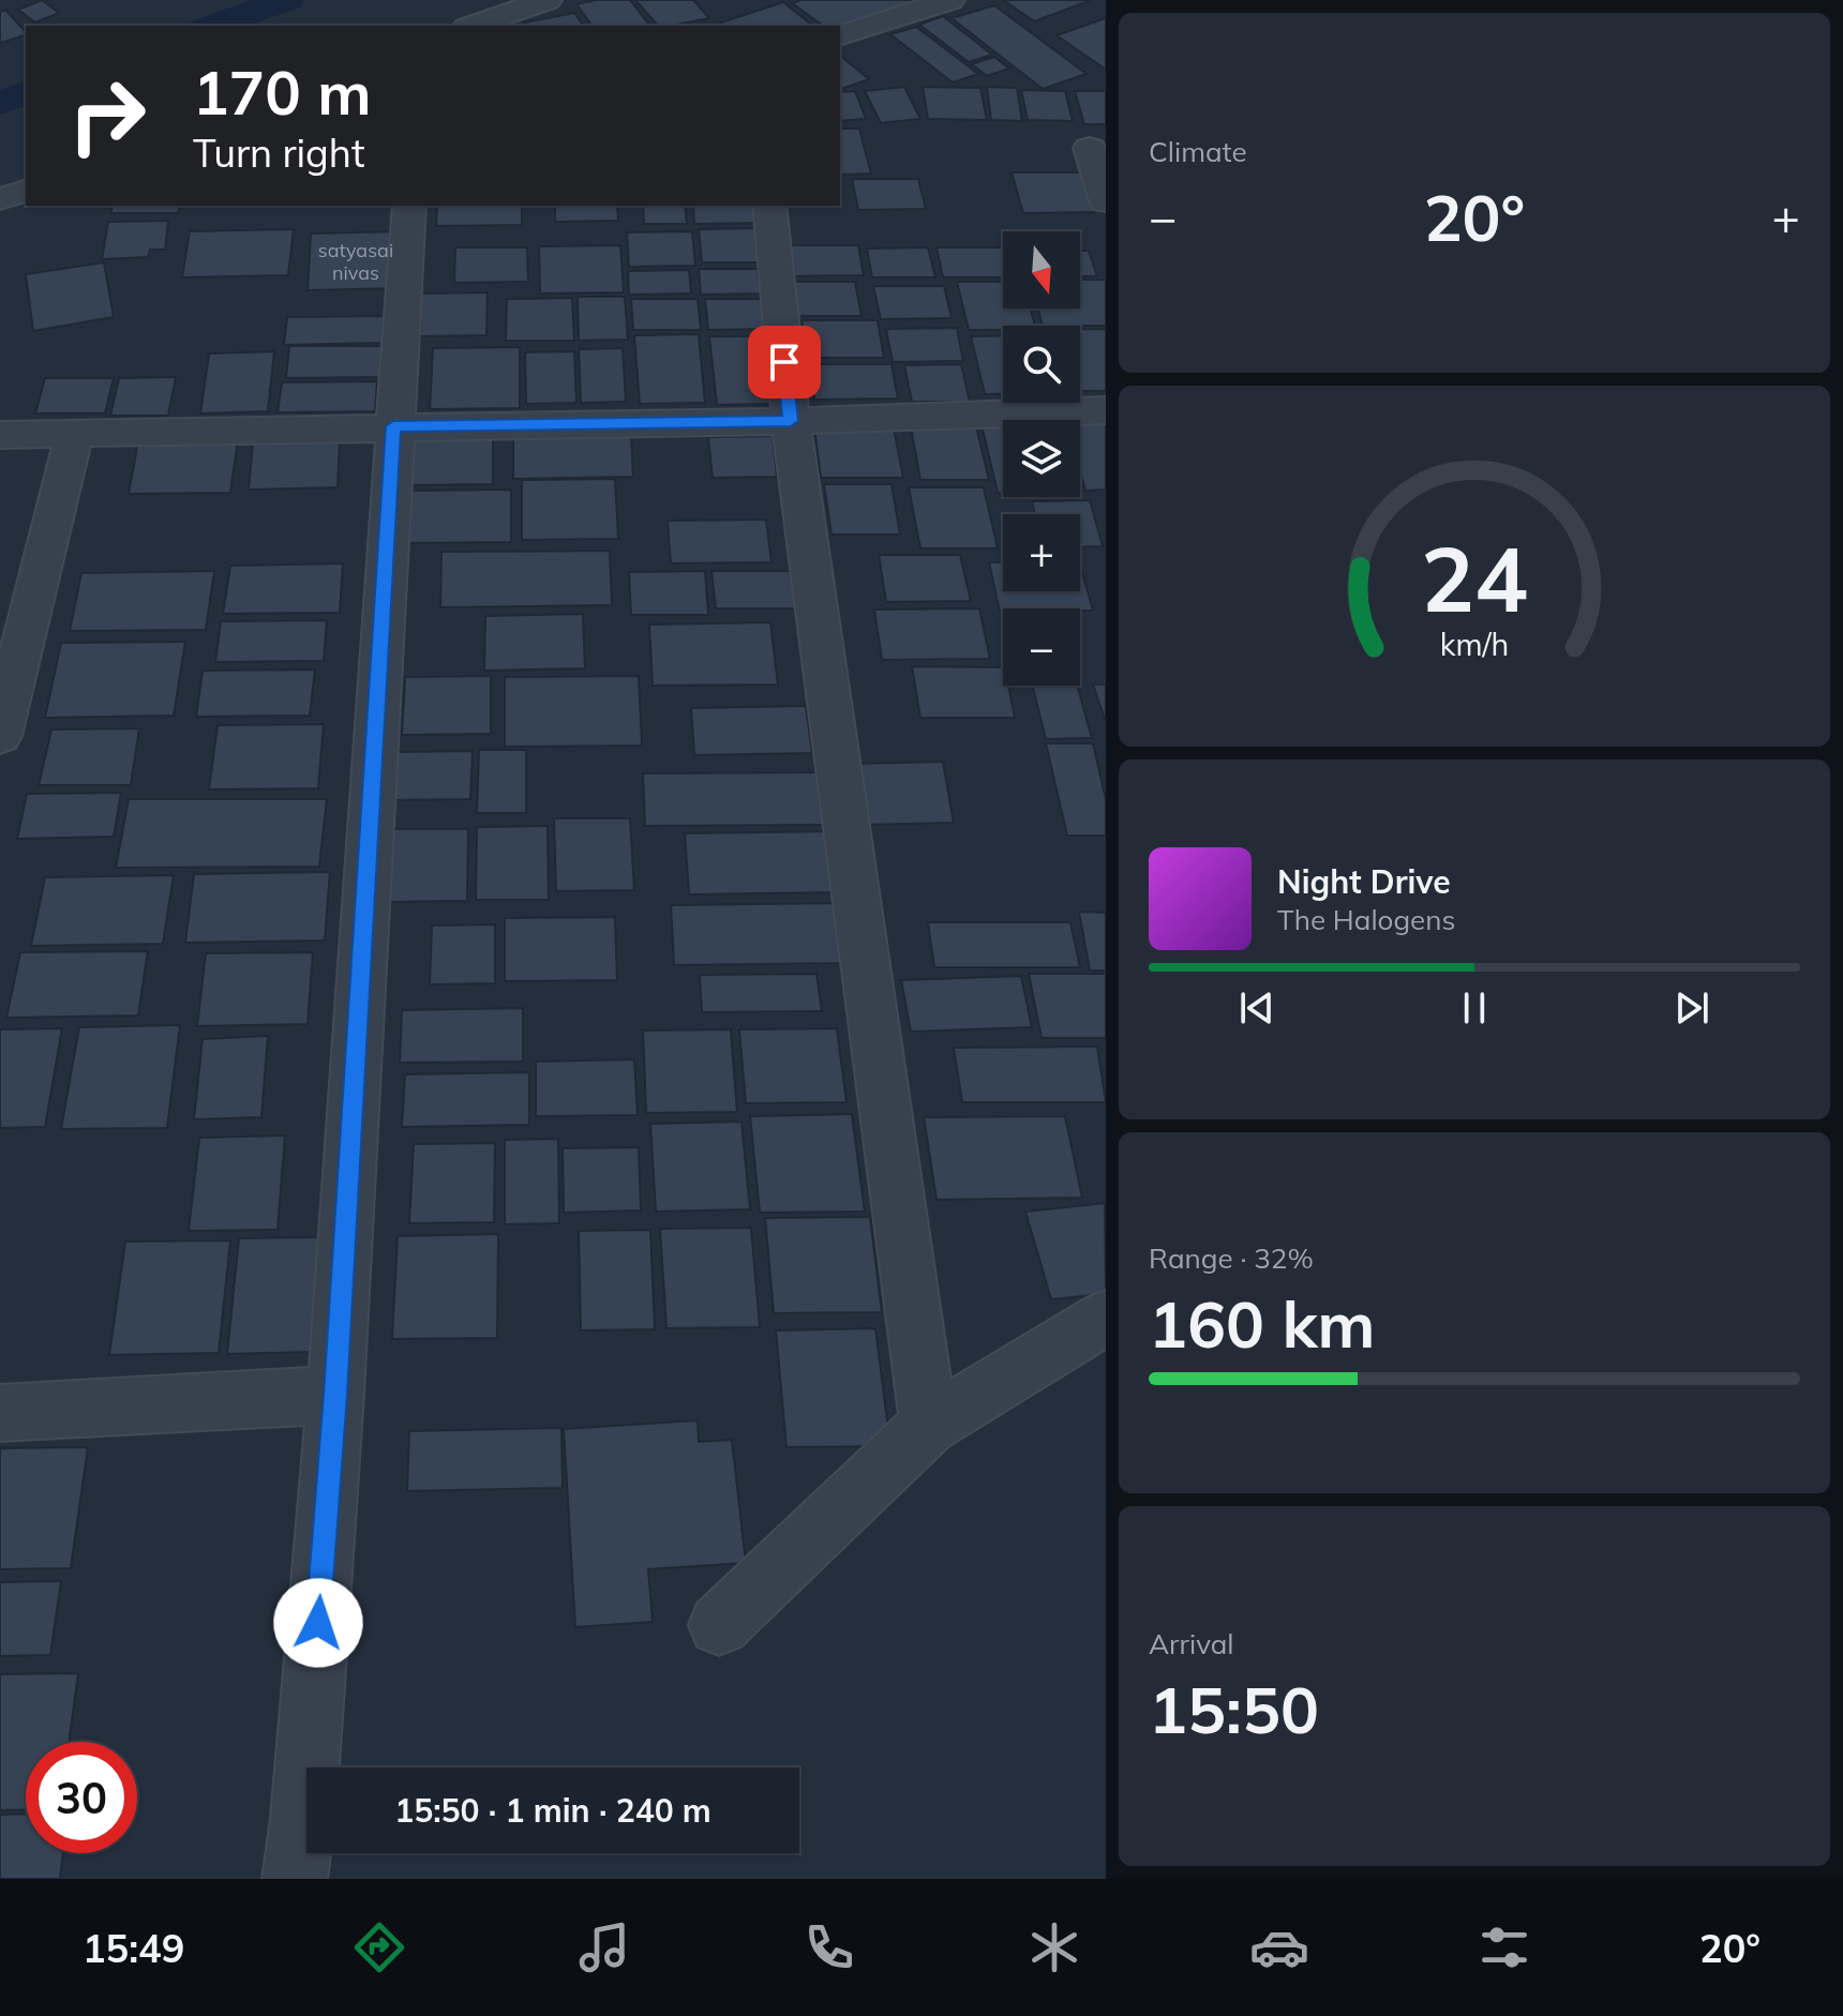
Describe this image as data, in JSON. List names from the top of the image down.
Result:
{
  "house_numbers": ["satyasai nivas"],
  "north": "bottom",
  "page": {
    "tile": [
      "Climate",
      ["Range · 32%", "160 km"],
      ["Arrival", "15:50"]
    ],
    "turn": ["170 m", "Turn right"],
    "heat": ["−", "20°", "+"],
    "map_buttons": ["+", "−"],
    "song": ["Night Drive", "The Halogens"],
    "limit": "30",
    "trip": "15:50 · 1 min · 240 m",
    "tabs": ["15:49", "20°"],
    "gauge": ["24", "km/h"]
  }
}
